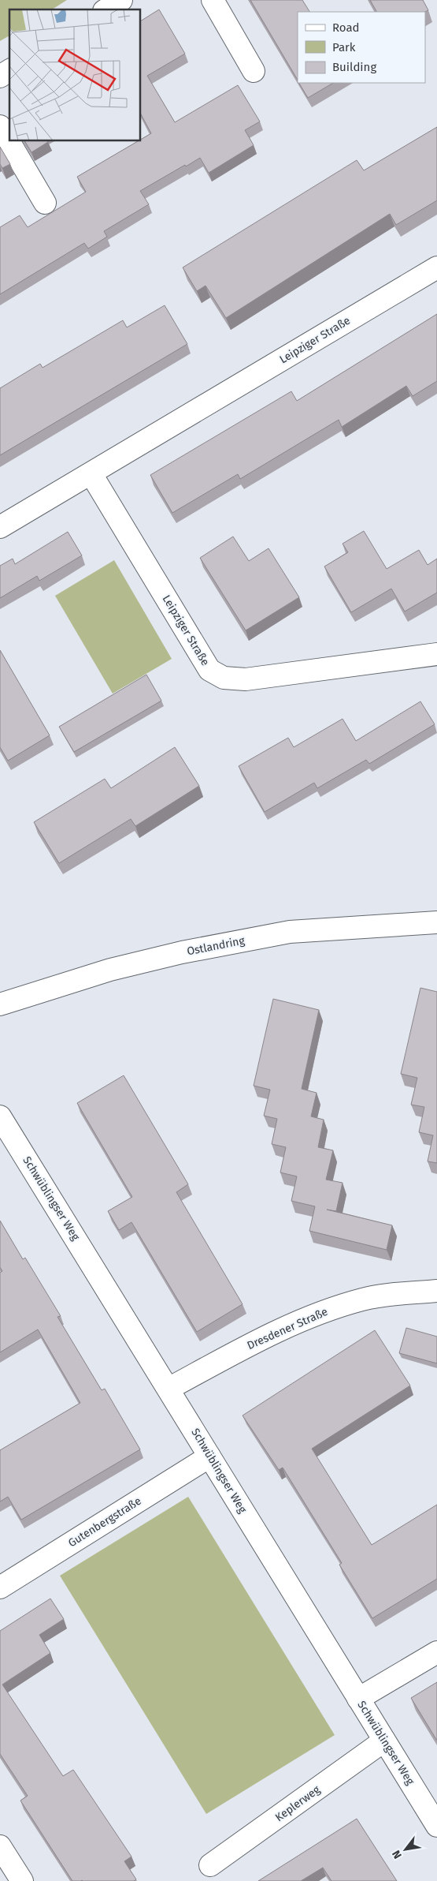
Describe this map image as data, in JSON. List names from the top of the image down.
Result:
{
  "streets": {
    "street": [
      "Leipziger Straße",
      "Ostlandring",
      "Schwüblingser Weg",
      "Dresdener Straße",
      "Gutenbergstraße",
      "Keplerweg"
    ]
  },
  "crossings": [
    ["Schwüblingser Weg", "Dresdener Straße"],
    ["Schwüblingser Weg", "Gutenbergstraße"],
    ["Schwüblingser Weg", "Keplerweg"]
  ],
  "legend": ["Road", "Park", "Building"],
  "north": "bottom left"
}
